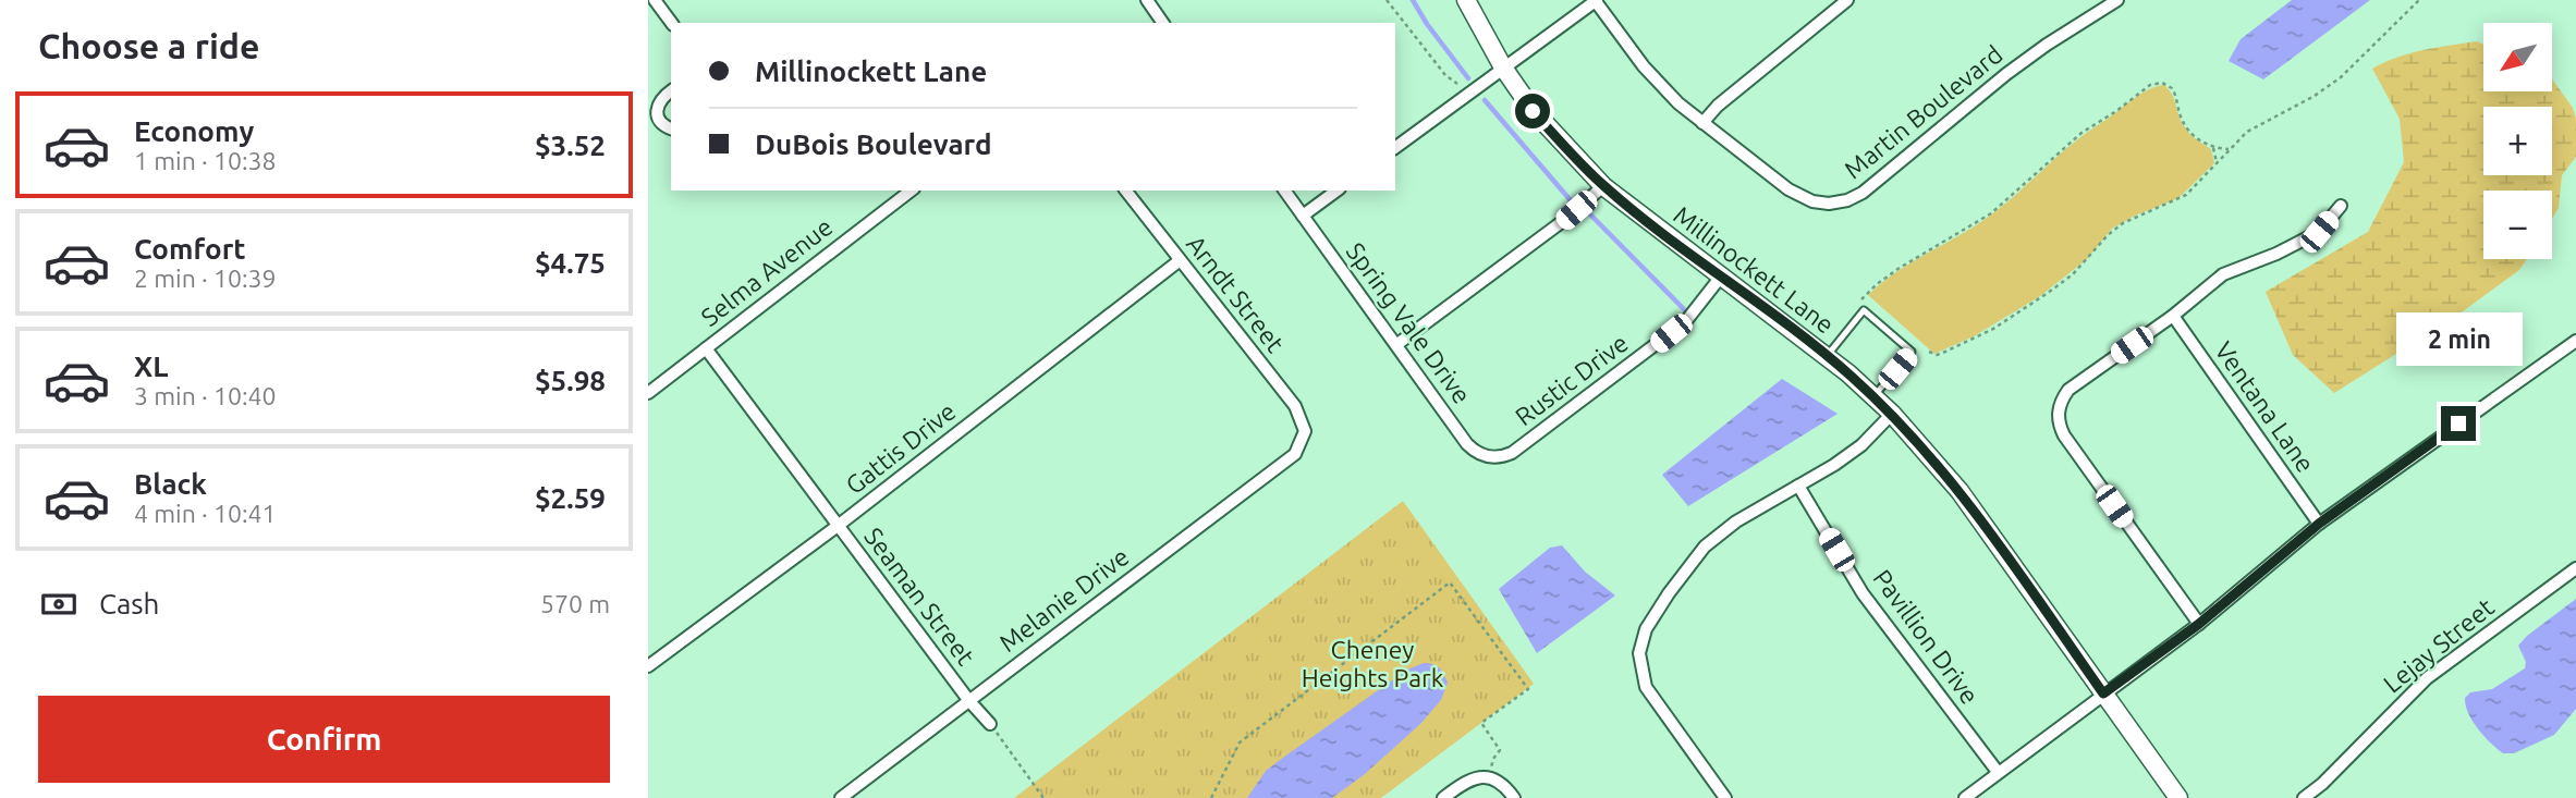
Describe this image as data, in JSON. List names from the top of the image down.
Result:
{
  "streets": {
    "street": [
      "Martin Boulevard",
      "Millinockett Lane",
      "Selma Avenue",
      "Arndt Street",
      "Spring Vale Drive",
      "Rustic Drive",
      "Ventana Lane",
      "Gattis Drive",
      "Seaman Street",
      "Melanie Drive",
      "Pavillion Drive",
      "Lejay Street"
    ]
  },
  "crossings": [
    ["Millinockett Lane", "Rustic Drive"],
    ["Selma Avenue", "Seaman Street"],
    ["Arndt Street", "Gattis Drive"],
    ["Arndt Street", "Melanie Drive"],
    ["Spring Vale Drive", "Rustic Drive"],
    ["Gattis Drive", "Seaman Street"],
    ["Seaman Street", "Melanie Drive"]
  ],
  "parks": ["Cheney Heights Park"],
  "north": "bottom left",
  "page": {
    "heading": "Choose a ride",
    "map_buttons": ["+", "−"],
    "banner": ["Millinockett Lane", "DuBois Boulevard"],
    "list": [
      {
        "name": "Economy",
        "note": "1 min · 10:38",
        "value": "$3.52"
      },
      {
        "name": "Comfort",
        "note": "2 min · 10:39",
        "value": "$4.75"
      },
      {
        "name": "XL",
        "note": "3 min · 10:40",
        "value": "$5.98"
      },
      {
        "name": "Black",
        "note": "4 min · 10:41",
        "value": "$2.59"
      }
    ],
    "bubble": "2 min",
    "pay": ["Cash", "570 m"],
    "buttons": "Confirm"
  }
}
